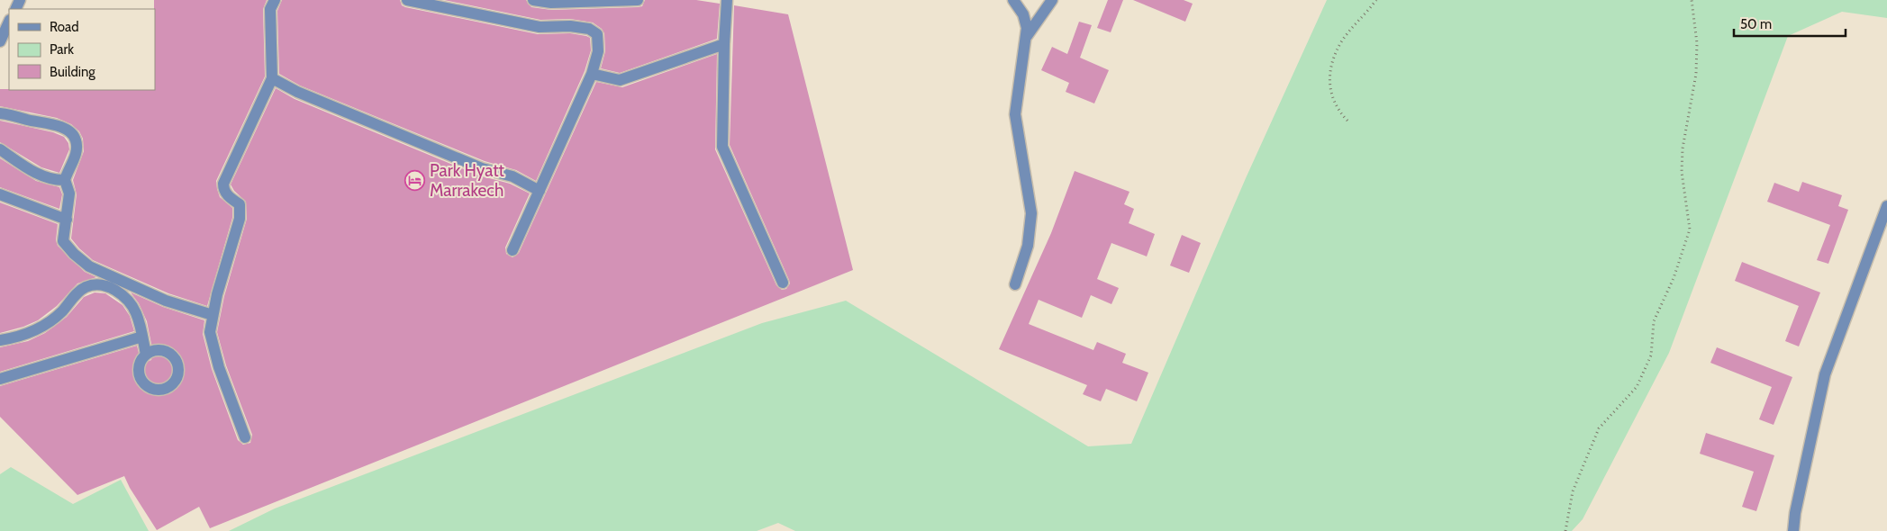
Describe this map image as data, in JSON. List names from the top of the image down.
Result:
{
  "places": {
    "hotel": ["Park Hyatt Marrakech"]
  },
  "legend": ["Road", "Park", "Building"],
  "scale_bar": "50 m"
}
